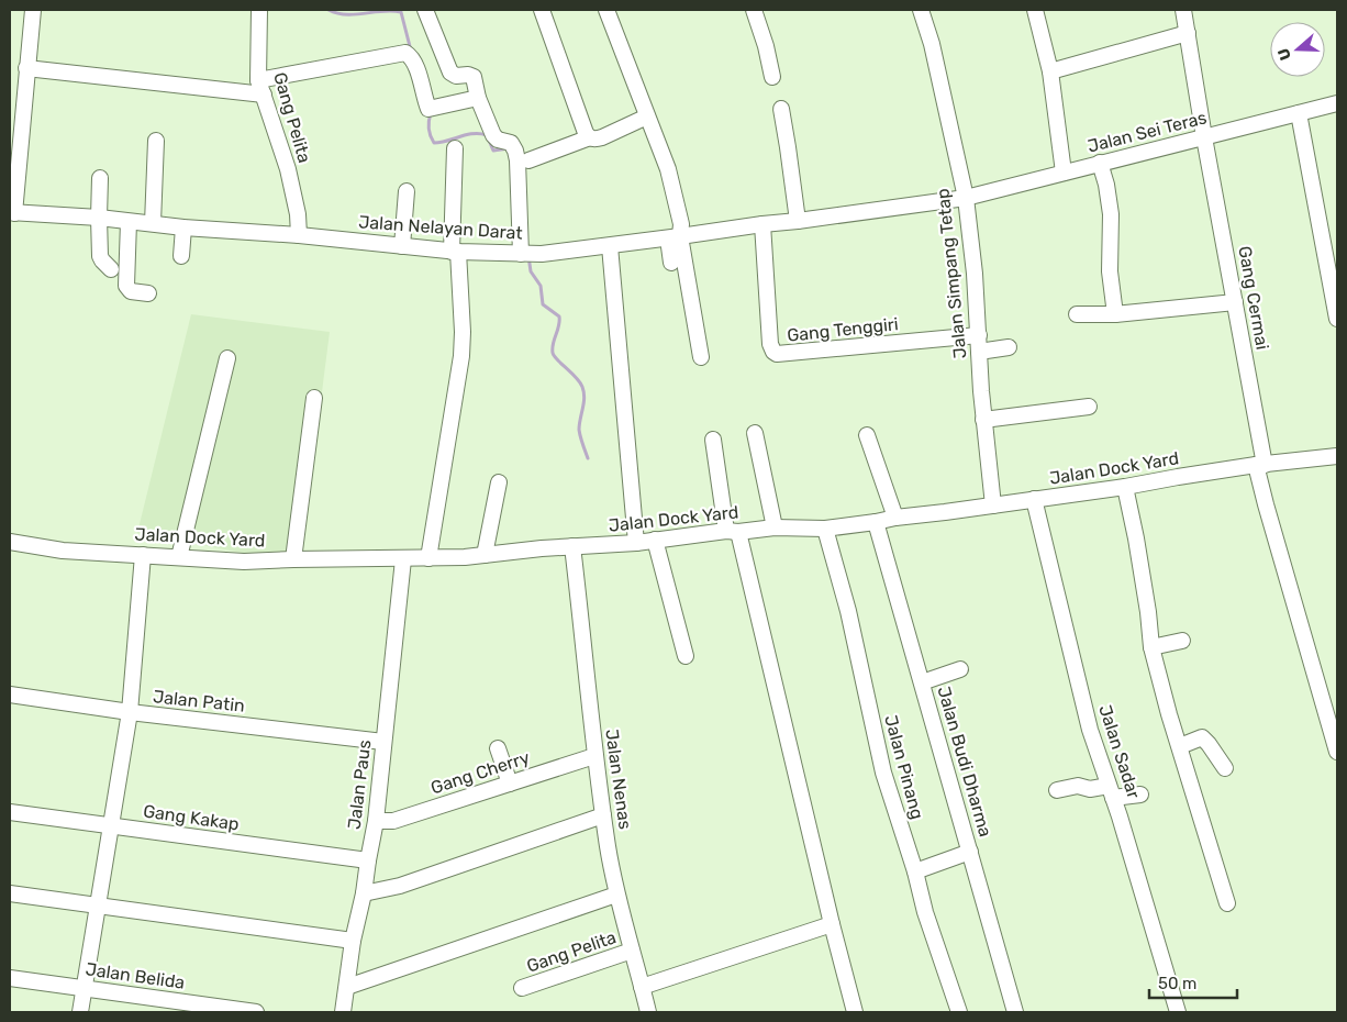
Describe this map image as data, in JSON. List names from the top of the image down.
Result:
{
  "streets": {
    "street": [
      "Gang Pelita",
      "Jalan Sei Teras",
      "Jalan Nelayan Darat",
      "Jalan Simpang Tetap",
      "Gang Cermai",
      "Gang Tenggiri",
      "Jalan Dock Yard",
      "Jalan Patin",
      "Jalan Sadar",
      "Jalan Budi Dharma",
      "Jalan Pinang",
      "Gang Cherry",
      "Jalan Nenas",
      "Jalan Paus",
      "Gang Kakap",
      "Jalan Belida"
    ]
  },
  "crossings": [
    ["Gang Pelita", "Jalan Nelayan Darat"],
    ["Gang Pelita", "Jalan Nenas"],
    ["Jalan Sei Teras", "Jalan Nelayan Darat"],
    ["Jalan Sei Teras", "Jalan Simpang Tetap"],
    ["Jalan Sei Teras", "Gang Cermai"],
    ["Jalan Nelayan Darat", "Jalan Simpang Tetap"],
    ["Jalan Nelayan Darat", "Gang Tenggiri"],
    ["Jalan Simpang Tetap", "Gang Tenggiri"],
    ["Jalan Simpang Tetap", "Jalan Dock Yard"],
    ["Gang Cermai", "Jalan Dock Yard"],
    ["Jalan Dock Yard", "Jalan Sadar"],
    ["Jalan Dock Yard", "Jalan Budi Dharma"],
    ["Jalan Dock Yard", "Jalan Pinang"],
    ["Jalan Dock Yard", "Jalan Nenas"],
    ["Jalan Dock Yard", "Jalan Paus"],
    ["Jalan Patin", "Jalan Paus"],
    ["Gang Cherry", "Jalan Nenas"],
    ["Gang Cherry", "Jalan Paus"],
    ["Jalan Paus", "Gang Kakap"]
  ],
  "scale_bar": "50 m",
  "north": "left"
}
